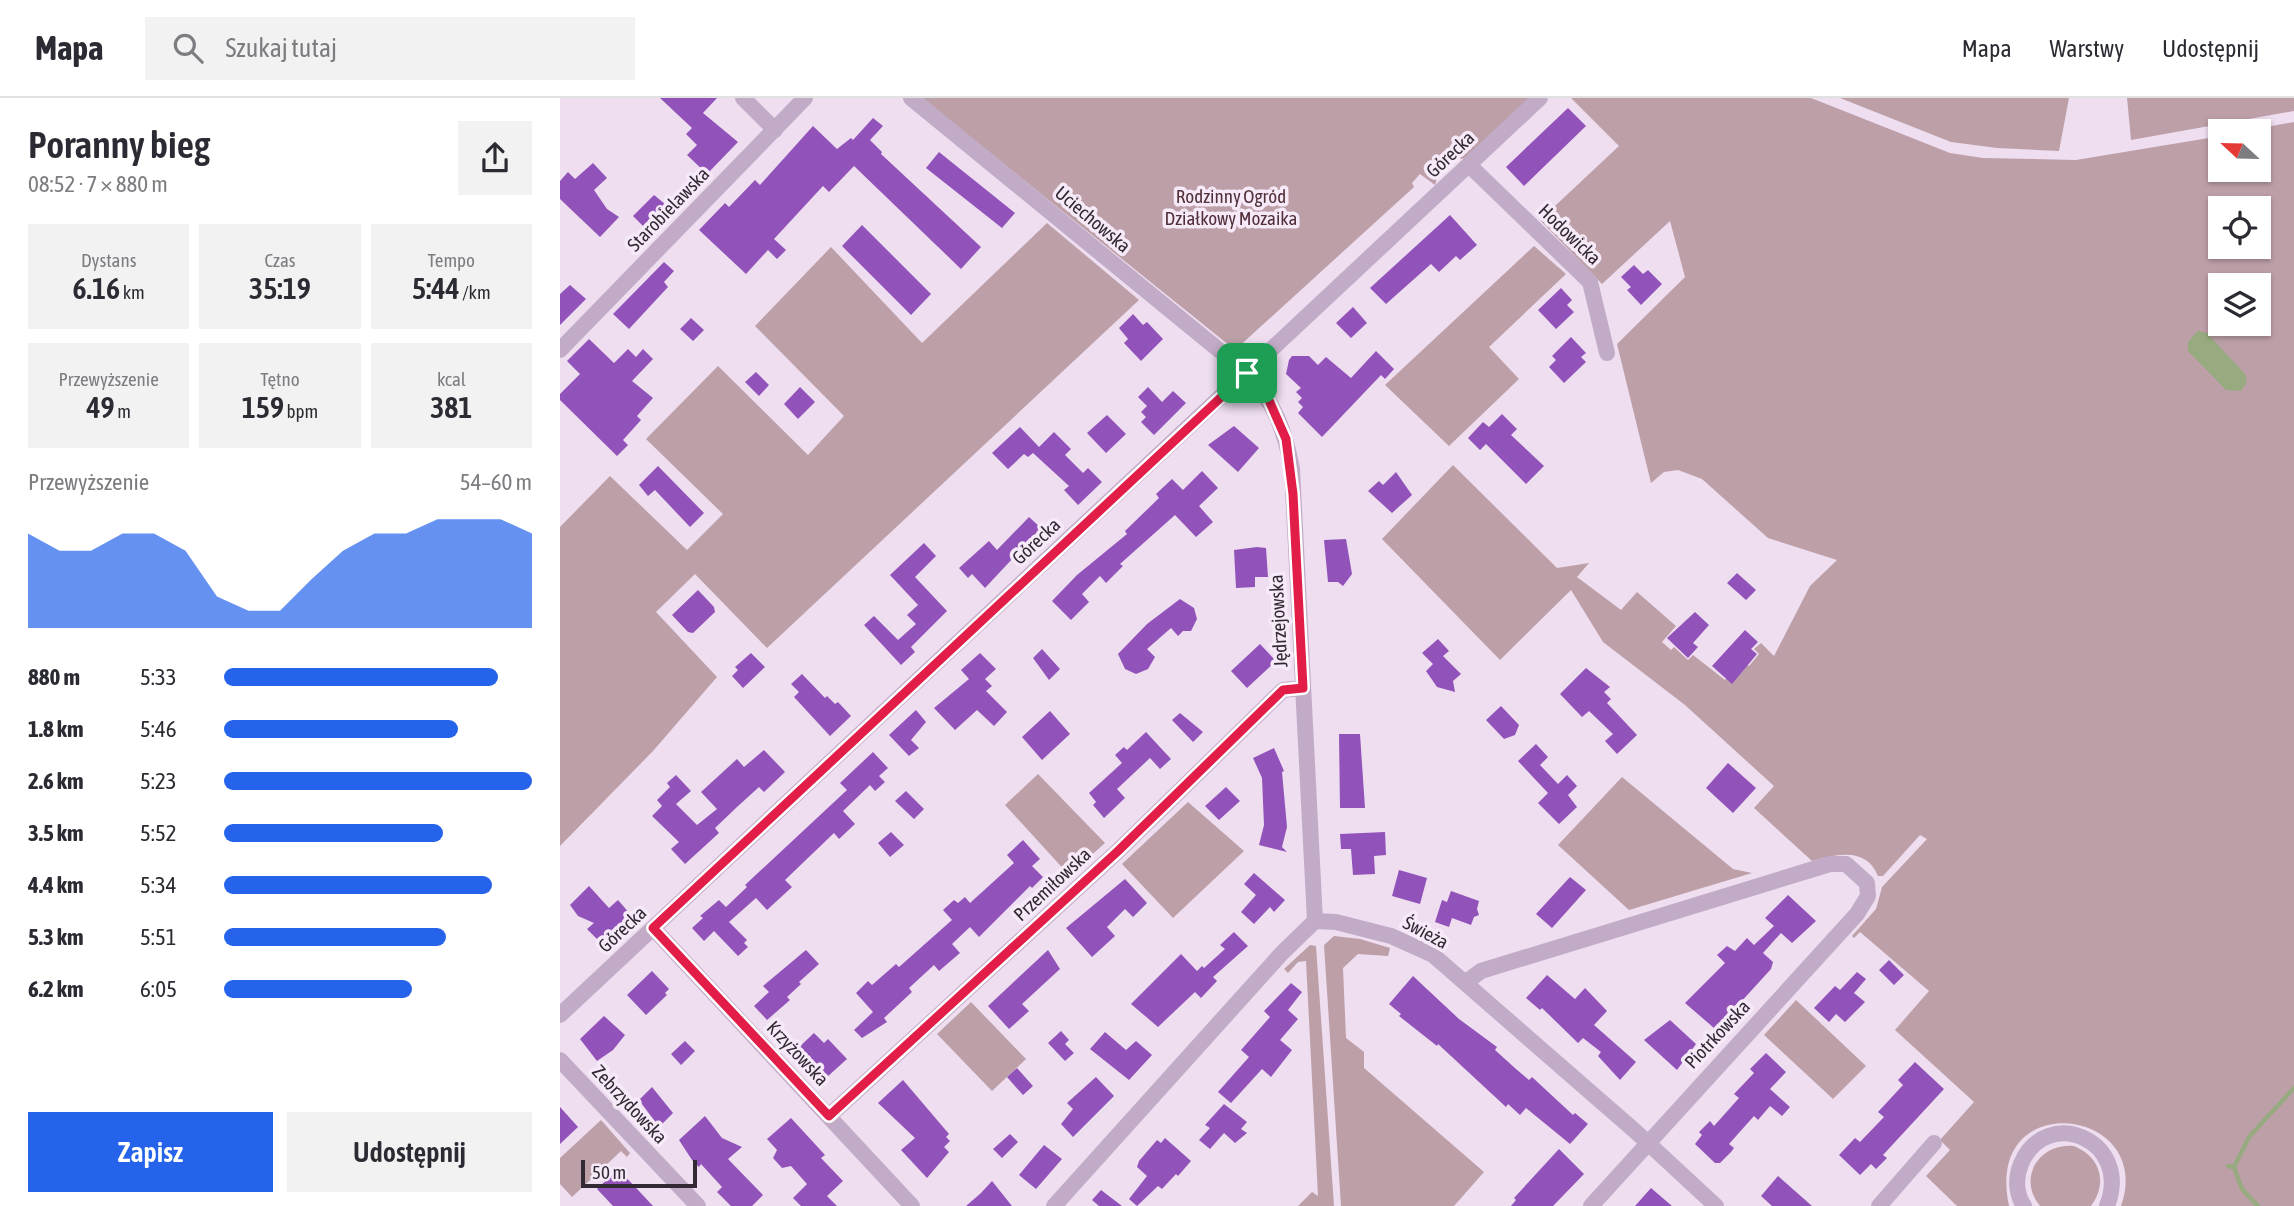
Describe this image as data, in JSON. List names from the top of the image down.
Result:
{
  "streets": {
    "street": [
      "Górecka",
      "Starobielawska",
      "Uciechowska",
      "Hodowicka",
      "Jędrzejowska",
      "Przemiłowska",
      "Świeża",
      "Piotrkowska",
      "Krzyżowska",
      "Zebrzydowska"
    ]
  },
  "crossings": [
    ["Górecka", "Uciechowska"],
    ["Górecka", "Hodowicka"],
    ["Górecka", "Jędrzejowska"],
    ["Górecka", "Krzyżowska"],
    ["Uciechowska", "Jędrzejowska"],
    ["Jędrzejowska", "Przemiłowska"],
    ["Jędrzejowska", "Świeża"],
    ["Przemiłowska", "Krzyżowska"],
    ["Świeża", "Piotrkowska"]
  ],
  "parks": ["Rodzinny Ogród Działkowy Mozaika"],
  "scale_bar": "50 m",
  "north": "left",
  "page": {
    "header": "Mapa",
    "search": "Szukaj tutaj",
    "nav": ["Mapa", "Warstwy", "Udostępnij"],
    "heading": ["Poranny bieg", "08:52 · 7 × 880 m"],
    "stats": [
      ["Dystans", "6.16 km"],
      ["Czas", "35:19"],
      ["Tempo", "5:44 /km"],
      ["Przewyższenie", "49 m"],
      ["Tętno", "159 bpm"],
      ["kcal", "381"]
    ],
    "chart": ["Przewyższenie", "54–60 m"],
    "list": [
      {
        "name": "880 m",
        "note": "5:33"
      },
      {
        "name": "1.8 km",
        "note": "5:46"
      },
      {
        "name": "2.6 km",
        "note": "5:23"
      },
      {
        "name": "3.5 km",
        "note": "5:52"
      },
      {
        "name": "4.4 km",
        "note": "5:34"
      },
      {
        "name": "5.3 km",
        "note": "5:51"
      },
      {
        "name": "6.2 km",
        "note": "6:05"
      }
    ],
    "buttons": ["Zapisz", "Udostępnij"],
    "scale": "50 m"
  }
}
